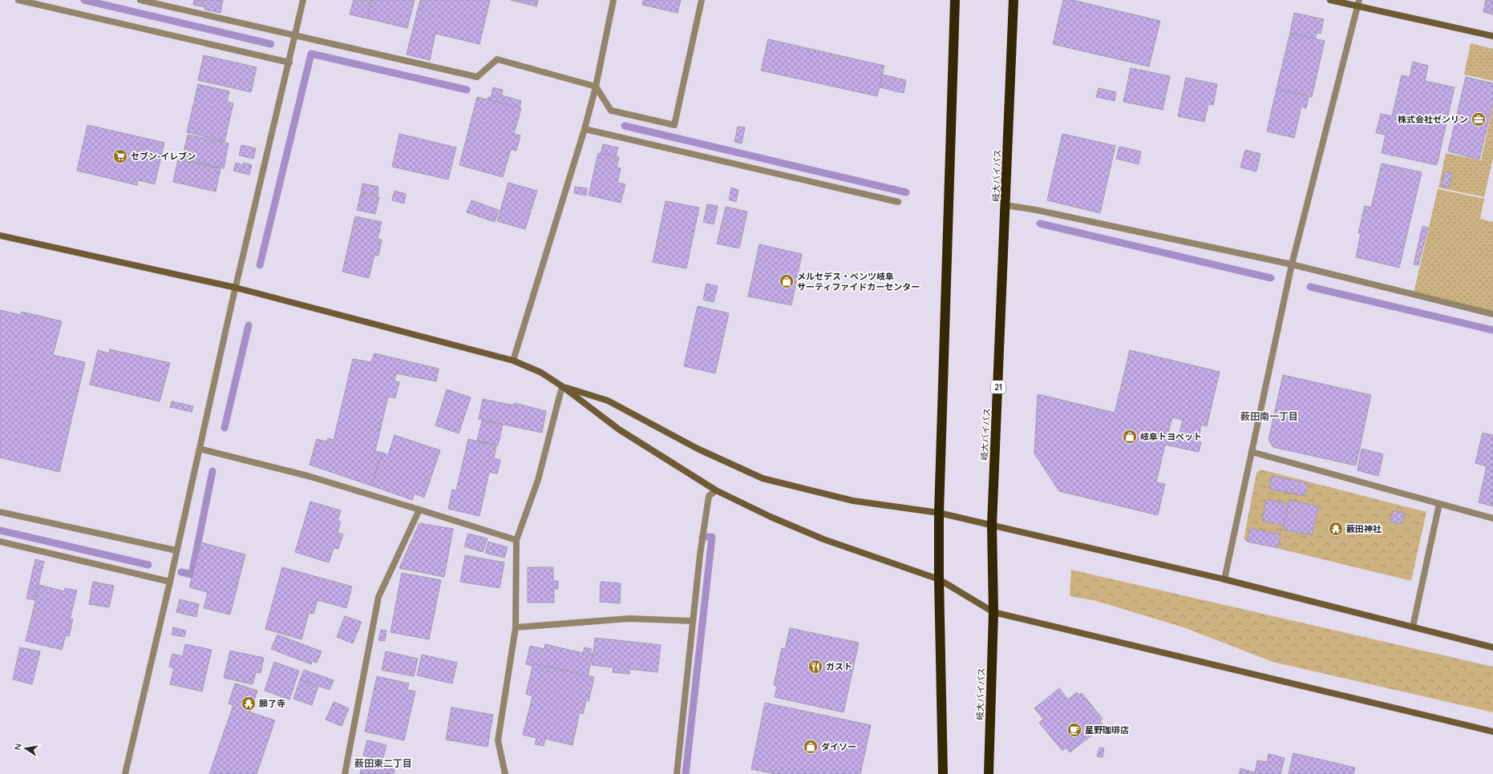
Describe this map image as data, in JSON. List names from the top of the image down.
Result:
{
  "streets": {
    "highway": ["岐大バイパス", "21"]
  },
  "districts": ["薮田南一丁目", "薮田東二丁目"],
  "places": {
    "office": ["株式会社ゼンリン"],
    "supermarket": ["セブン-イレブン"],
    "shop": ["メルセデス・ベンツ岐阜 サーティファイドカーセンター", "岐阜トヨペット", "ダイソー"],
    "temple": ["藪田神社", "願了寺"],
    "restaurant": ["ガスト"],
    "cafe": ["星野珈琲店"]
  },
  "north": "left"
}
